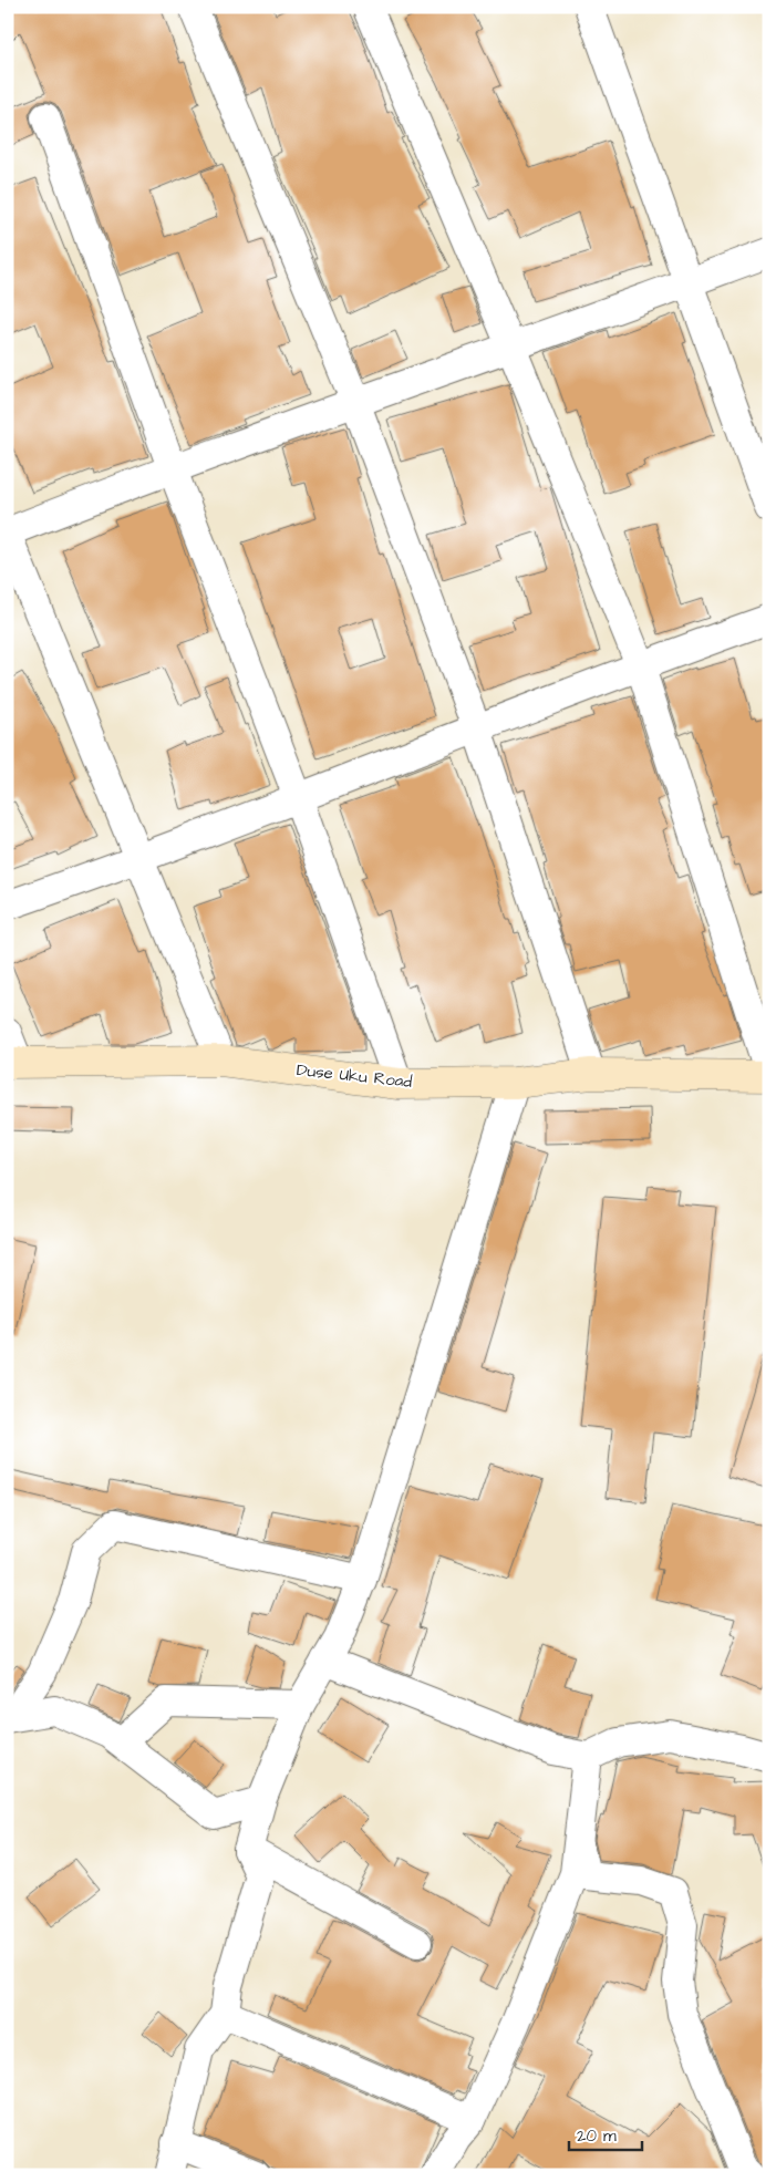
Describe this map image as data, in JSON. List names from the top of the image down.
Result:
{
  "streets": {
    "street": ["Duse Uku Road"]
  },
  "scale_bar": "20 m"
}
